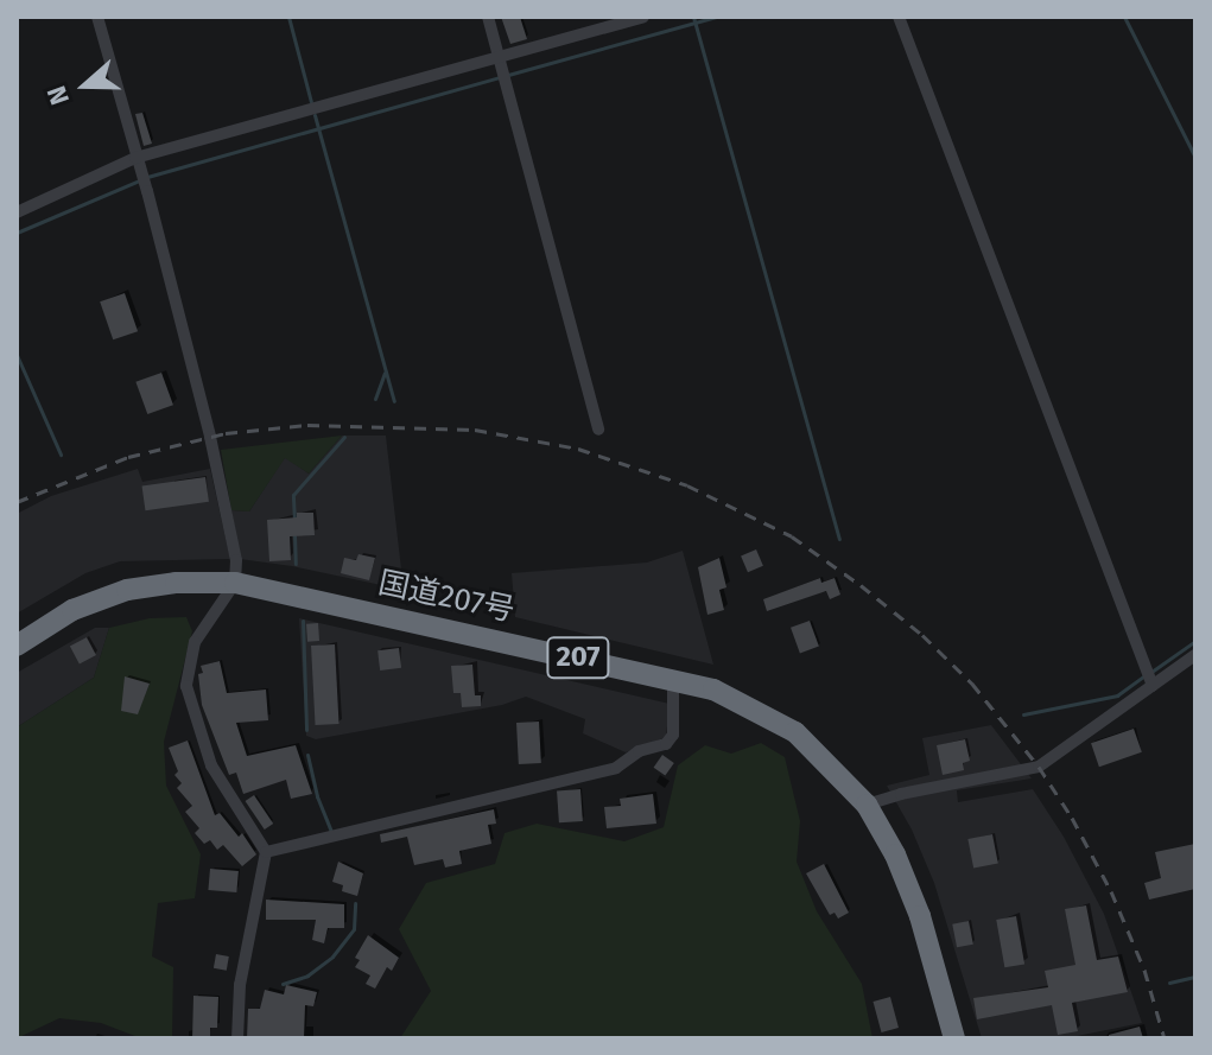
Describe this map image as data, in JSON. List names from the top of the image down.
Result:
{
  "streets": {
    "highway": ["国道207号", "207"]
  },
  "north": "left"
}
